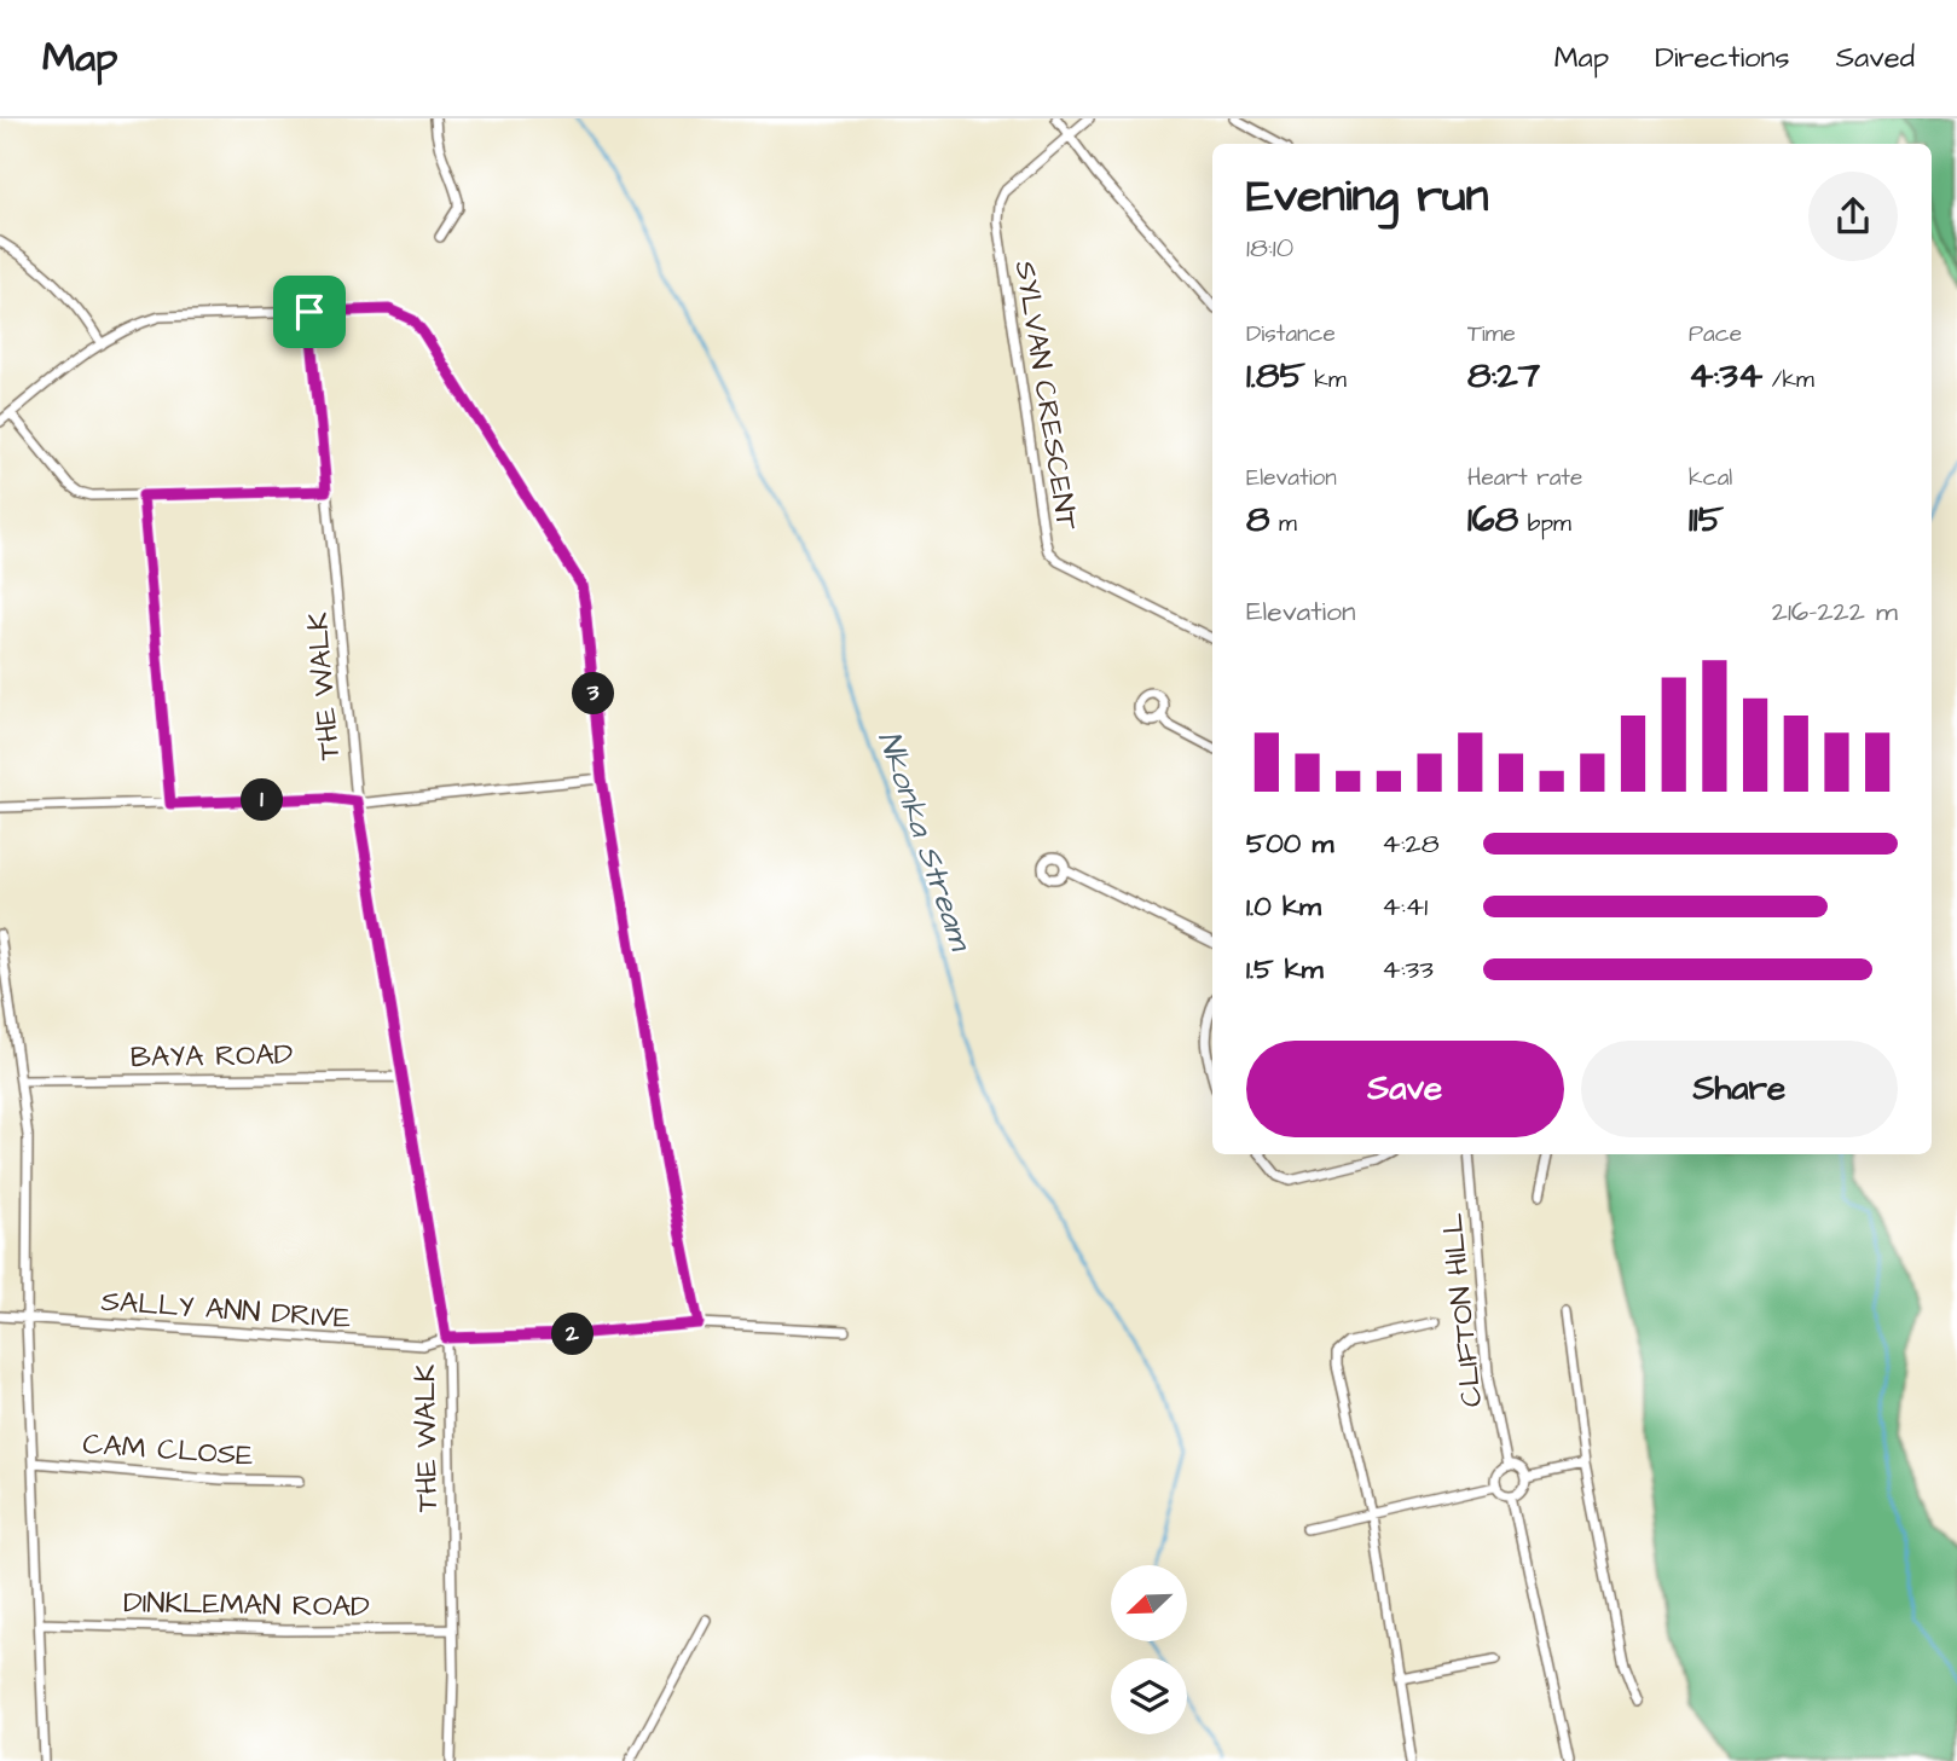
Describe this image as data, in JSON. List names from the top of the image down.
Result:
{
  "streets": {
    "street": [
      "SYLVAN CRESCENT",
      "THE WALK",
      "BAYA ROAD",
      "SALLY ANN DRIVE",
      "CLIFTON HILL",
      "CAM CLOSE",
      "DINKLEMAN ROAD"
    ]
  },
  "crossings": [
    ["THE WALK", "BAYA ROAD"],
    ["THE WALK", "SALLY ANN DRIVE"],
    ["THE WALK", "DINKLEMAN ROAD"]
  ],
  "water": ["Nkonka Stream"],
  "north": "bottom left",
  "page": {
    "header": "Map",
    "nav": ["Map", "Directions", "Saved"],
    "heading": ["Evening run", "18:10"],
    "stats": [
      ["Distance", "1.85 km"],
      ["Time", "8:27"],
      ["Pace", "4:34 /km"],
      ["Elevation", "8 m"],
      ["Heart rate", "168 bpm"],
      ["kcal", "115"]
    ],
    "chart": ["Elevation", "216–222 m"],
    "pins": ["3", "1", "2"],
    "list": [
      {
        "name": "500 m",
        "note": "4:28"
      },
      {
        "name": "1.0 km",
        "note": "4:41"
      },
      {
        "name": "1.5 km",
        "note": "4:33"
      }
    ],
    "buttons": ["Save", "Share"]
  }
}
